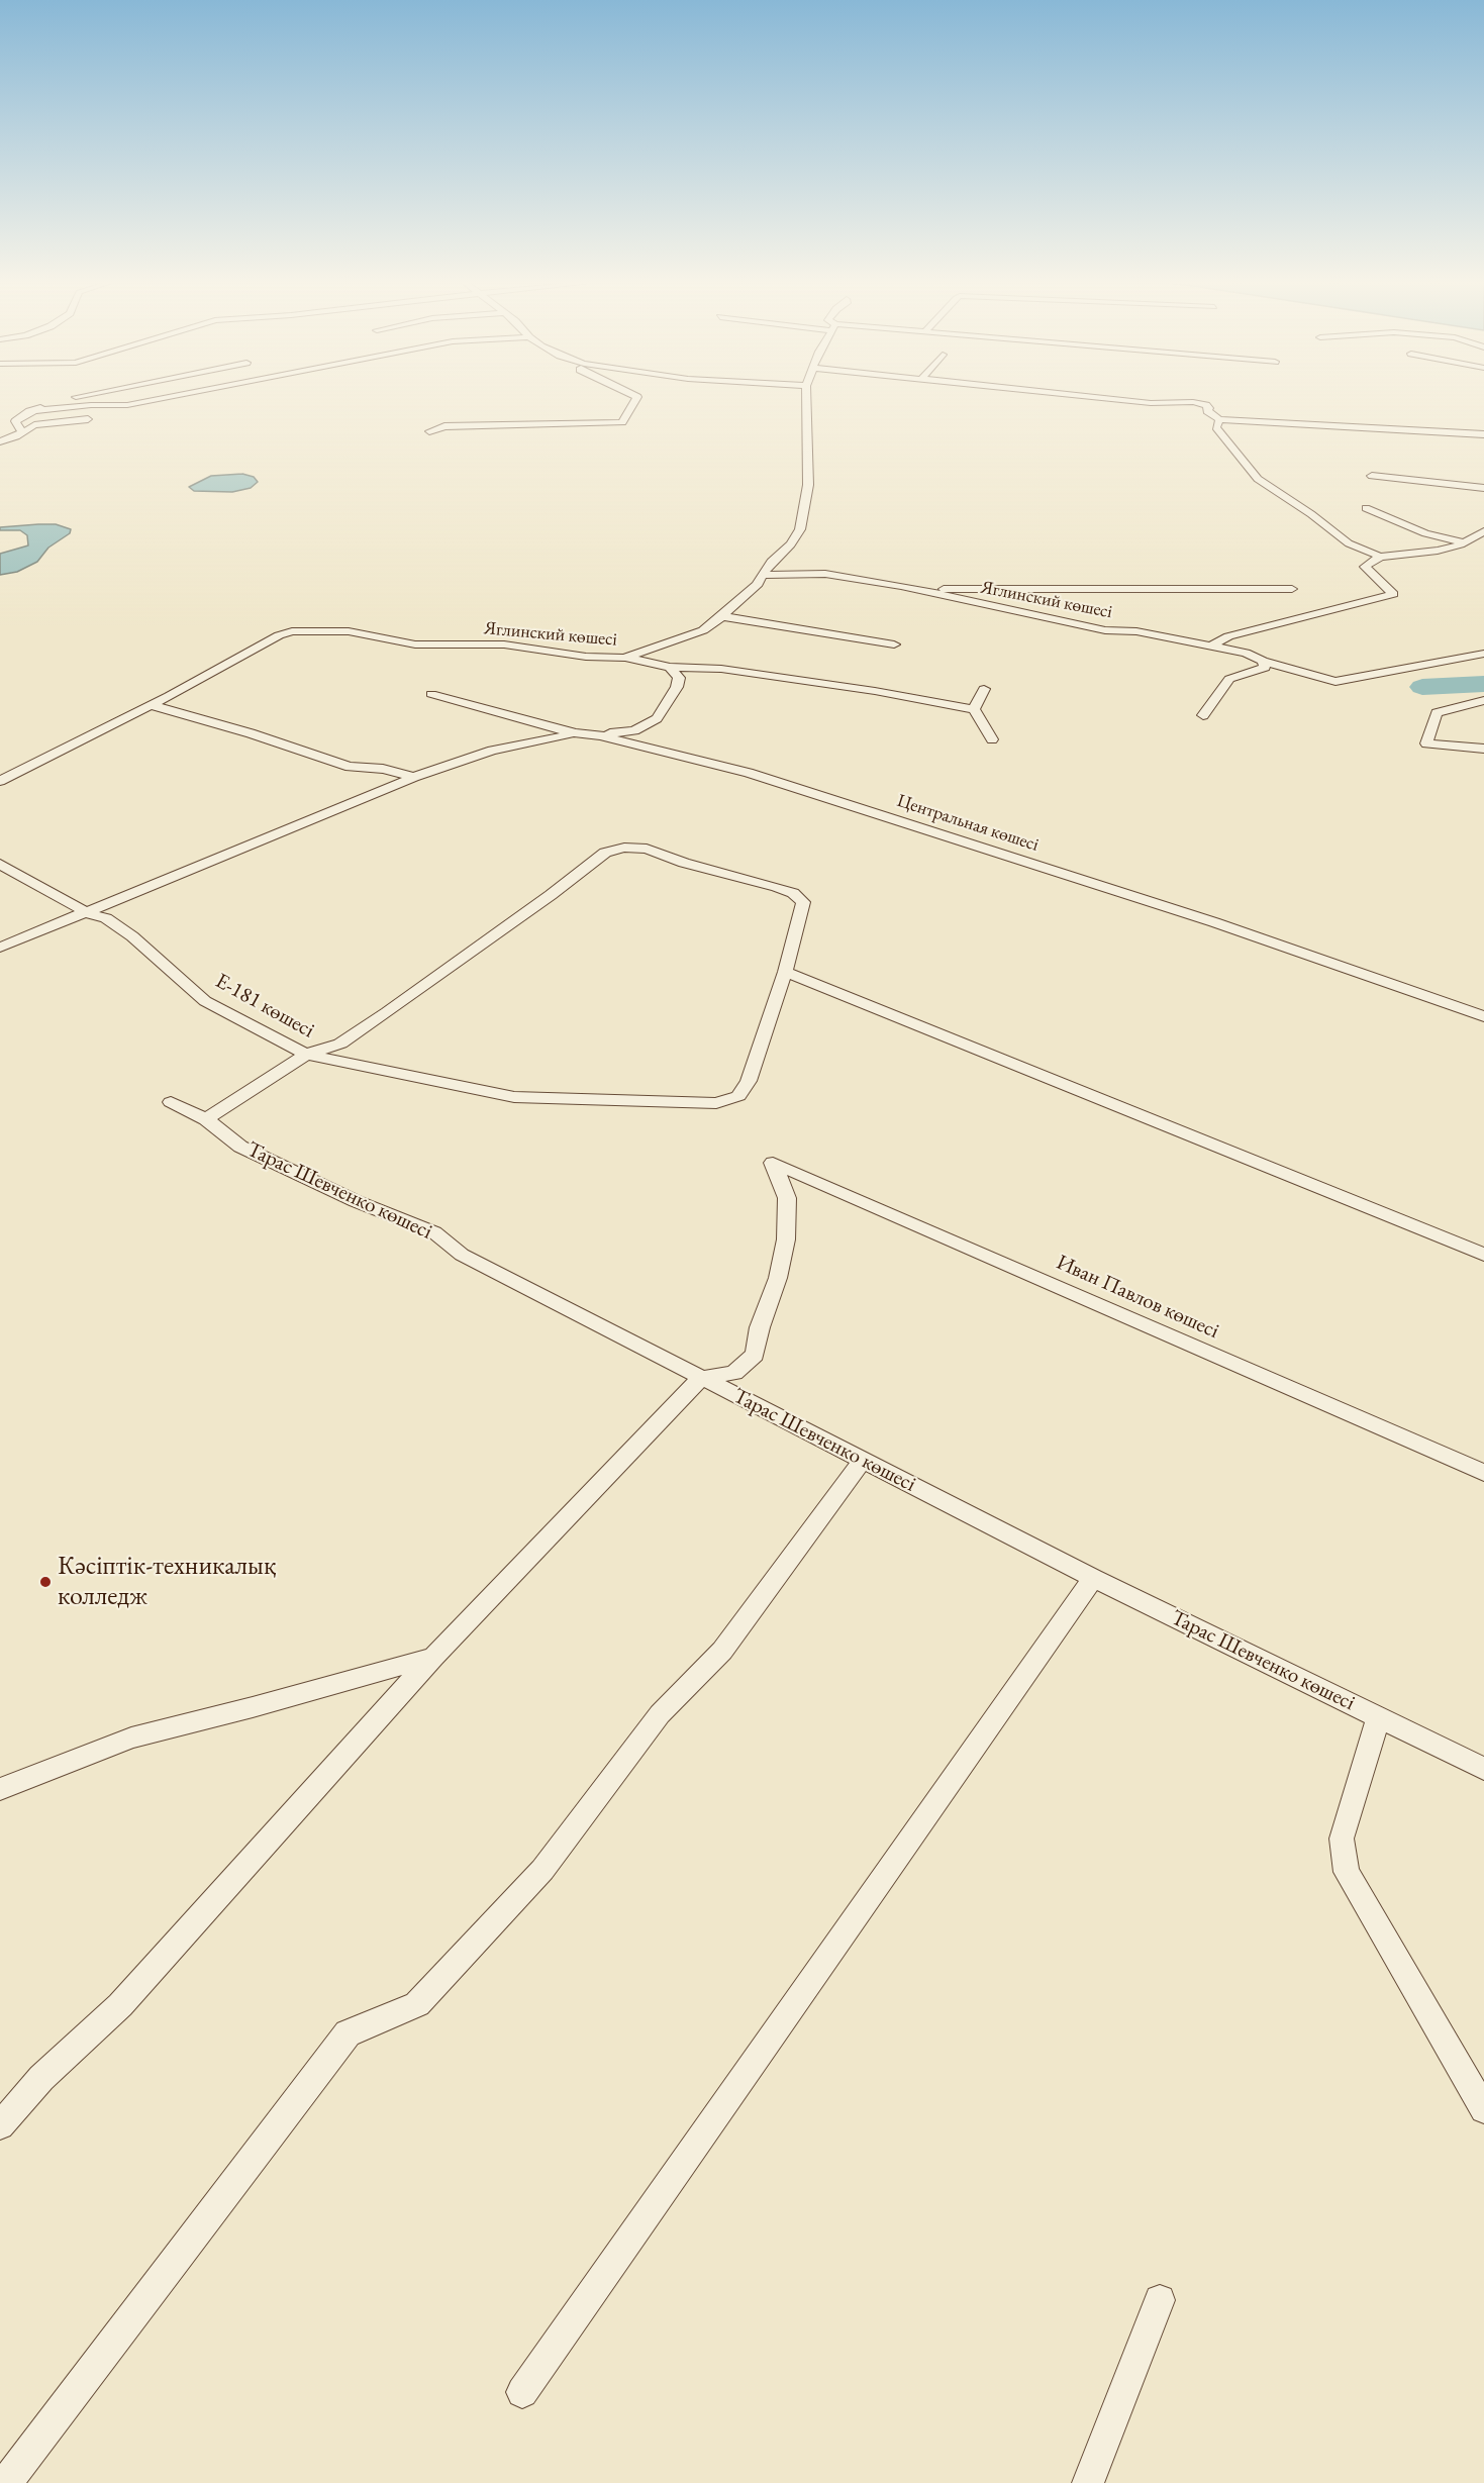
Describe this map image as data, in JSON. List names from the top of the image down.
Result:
{
  "streets": {
    "street": [
      "Яглинский көшесі",
      "Центральная көшесі",
      "Е-181 көшесі",
      "Тарас Шевченко көшесі",
      "Иван Павлов көшесі"
    ]
  },
  "crossings": [
    ["Тарас Шевченко көшесі", "Иван Павлов көшесі"]
  ],
  "places": ["Кәсіптік-техникалық колледж"]
}
